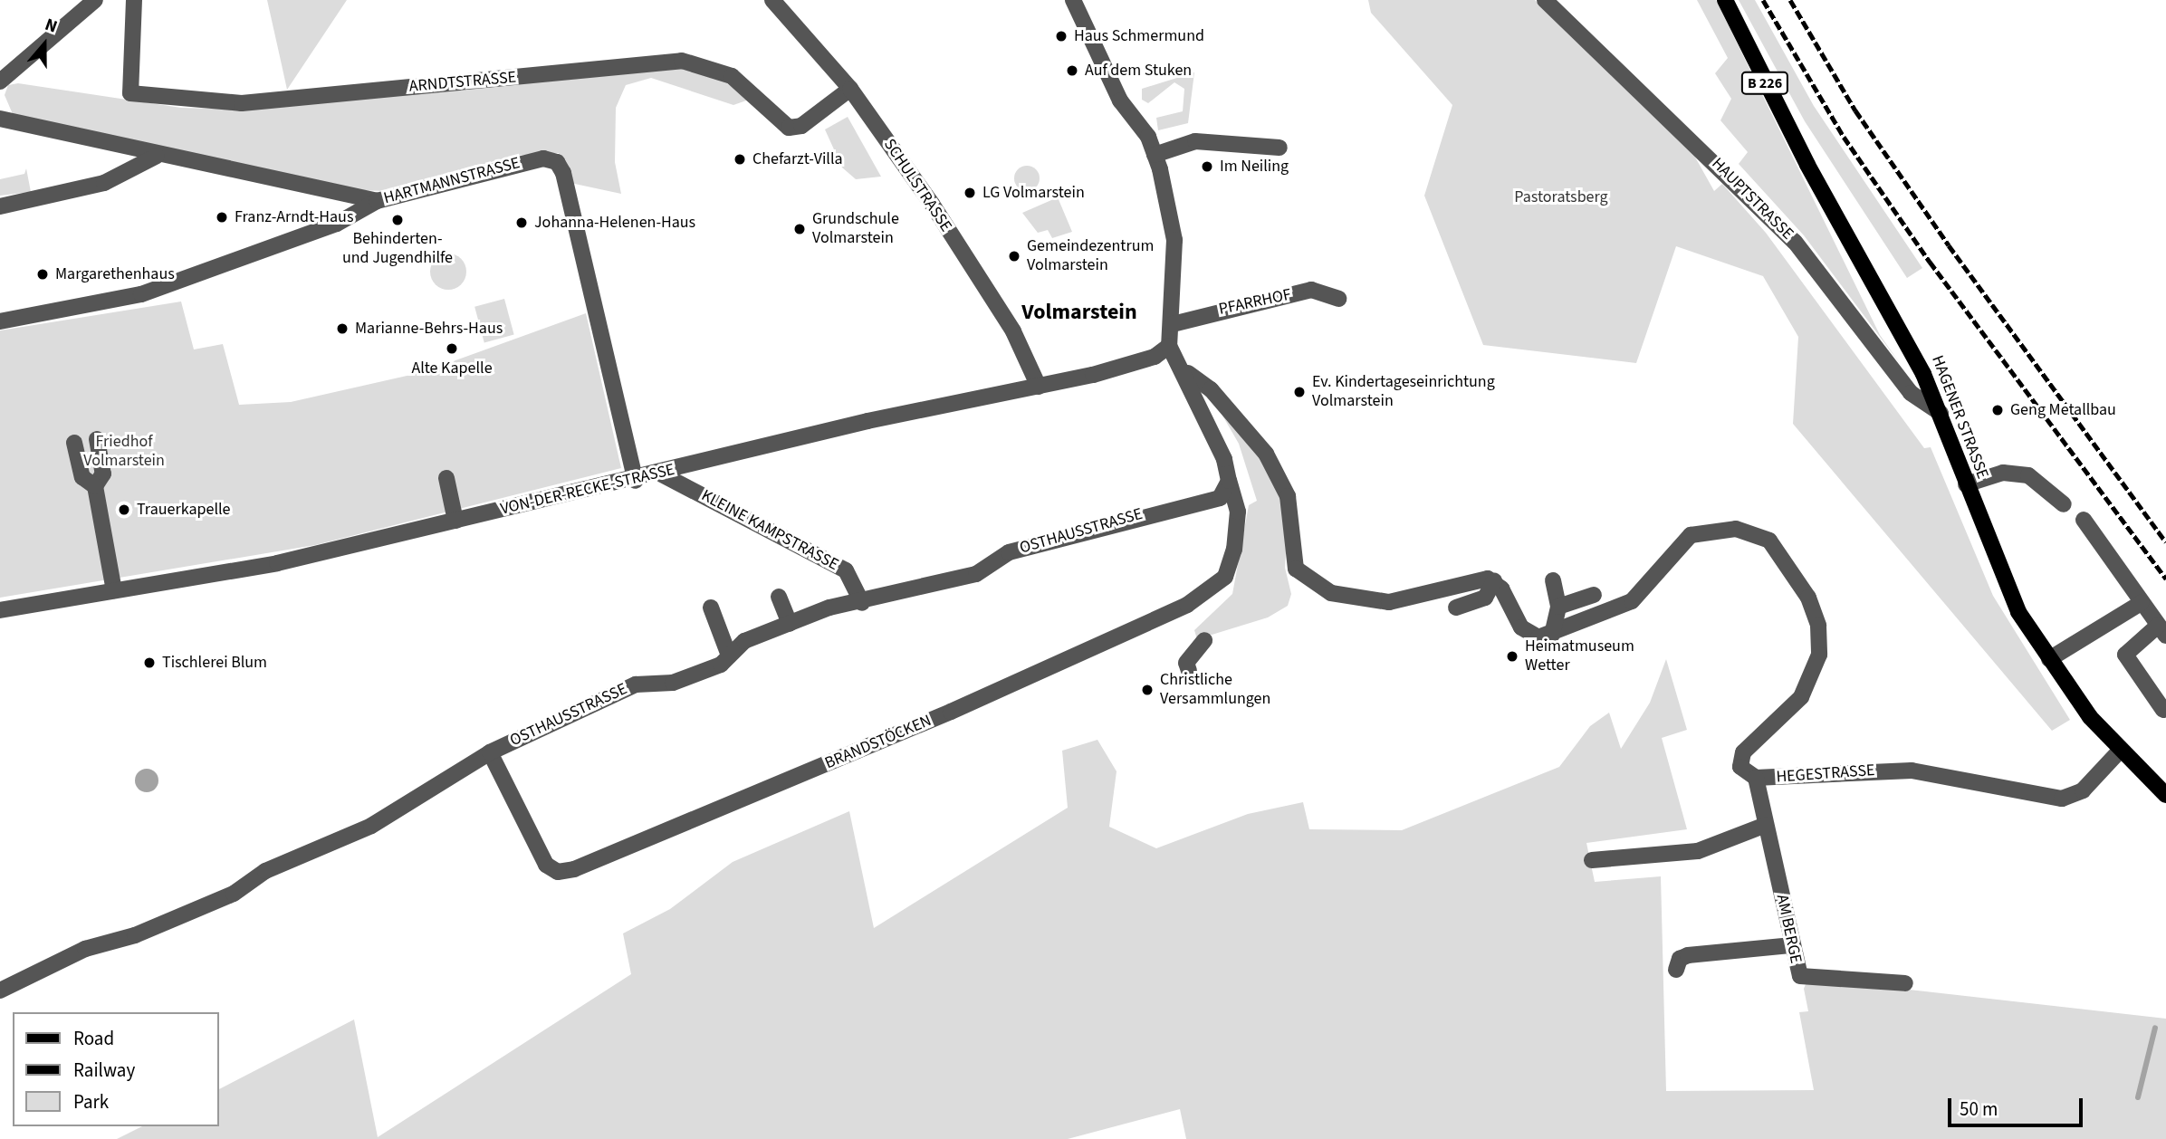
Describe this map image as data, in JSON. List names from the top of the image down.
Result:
{
  "streets": {
    "main road": ["B 226", "HAGENER STRASSE"],
    "street": [
      "ARNDTSTRASSE",
      "HARTMANNSTRASSE",
      "SCHULSTRASSE",
      "HAUPTSTRASSE",
      "PFARRHOF",
      "VON-DER-RECKE-STRASSE",
      "KLEINE KAMPSTRASSE",
      "OSTHAUSSTRASSE",
      "BRANDSTÖCKEN",
      "HEGESTRASSE",
      "AM BERGE"
    ]
  },
  "crossings": [
    ["ARNDTSTRASSE", "SCHULSTRASSE"],
    ["HARTMANNSTRASSE", "VON-DER-RECKE-STRASSE"],
    ["SCHULSTRASSE", "VON-DER-RECKE-STRASSE"],
    ["HAUPTSTRASSE", "HAGENER STRASSE"],
    ["HAGENER STRASSE", "HEGESTRASSE"],
    ["VON-DER-RECKE-STRASSE", "KLEINE KAMPSTRASSE"],
    ["KLEINE KAMPSTRASSE", "OSTHAUSSTRASSE"],
    ["OSTHAUSSTRASSE", "BRANDSTÖCKEN"],
    ["HEGESTRASSE", "AM BERGE"]
  ],
  "districts": ["Volmarstein"],
  "parks": ["Pastoratsberg", "Friedhof Volmarstein"],
  "places": [
    "Haus Schmermund",
    "Auf dem Stuken",
    "Chefarzt-Villa",
    "Im Neiling",
    "LG Volmarstein",
    "Franz-Arndt-Haus",
    "Behinderten- und Jugendhilfe",
    "Johanna-Helenen-Haus",
    "Grundschule Volmarstein",
    "Gemeindezentrum Volmarstein",
    "Margarethenhaus",
    "Marianne-Behrs-Haus",
    "Alte Kapelle",
    "Ev. Kindertageseinrichtung Volmarstein",
    "Geng Metallbau",
    "Trauerkapelle",
    "Heimatmuseum Wetter",
    "Tischlerei Blum",
    "Christliche Versammlungen"
  ],
  "legend": ["Road", "Railway", "Park"],
  "scale_bar": "50 m",
  "north": "top"
}
